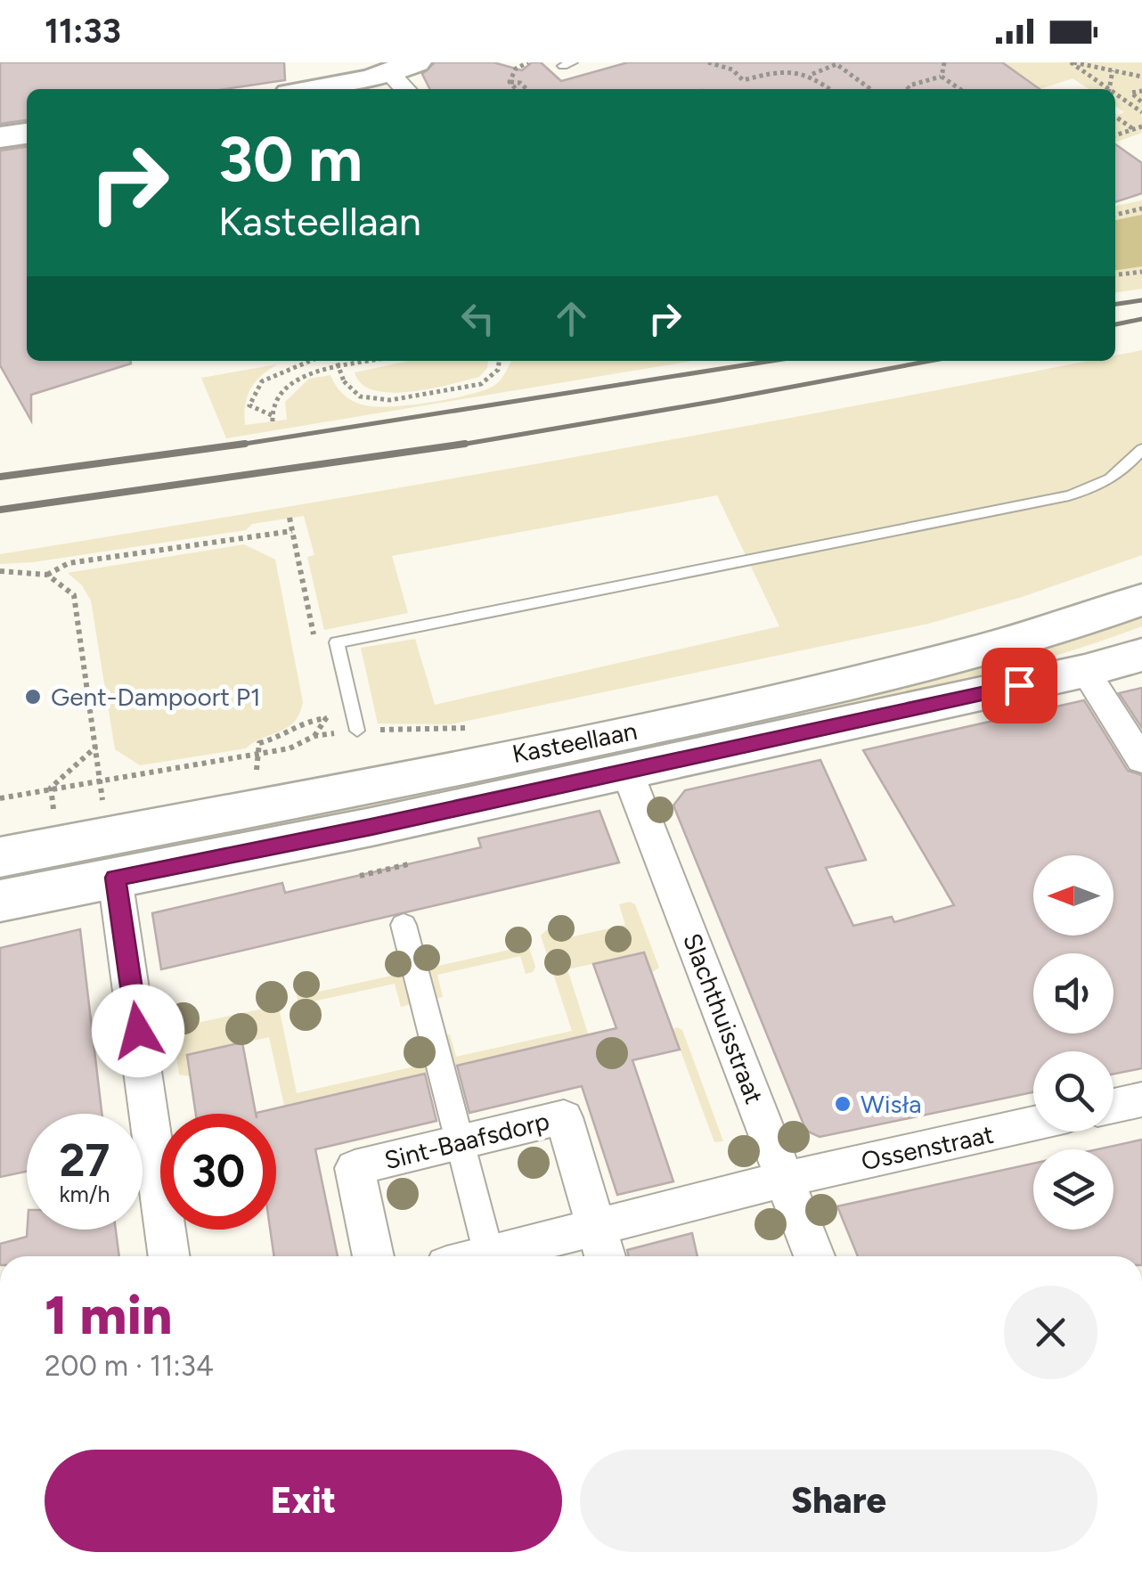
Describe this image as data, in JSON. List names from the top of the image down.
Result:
{
  "streets": {
    "main road": ["Kasteellaan"],
    "street": ["Slachthuisstraat", "Sint-Baafsdorp", "Ossenstraat"]
  },
  "crossings": [
    ["Kasteellaan", "Slachthuisstraat"],
    ["Slachthuisstraat", "Ossenstraat"]
  ],
  "places": ["Gent-Dampoort P1", "Wisła"],
  "north": "left",
  "page": {
    "status": "11:33",
    "turn": ["30 m", "Kasteellaan"],
    "speed": "27 km/h",
    "limit": "30",
    "heading": ["1 min", "200 m · 11:34"],
    "buttons": ["Exit", "Share"]
  }
}
